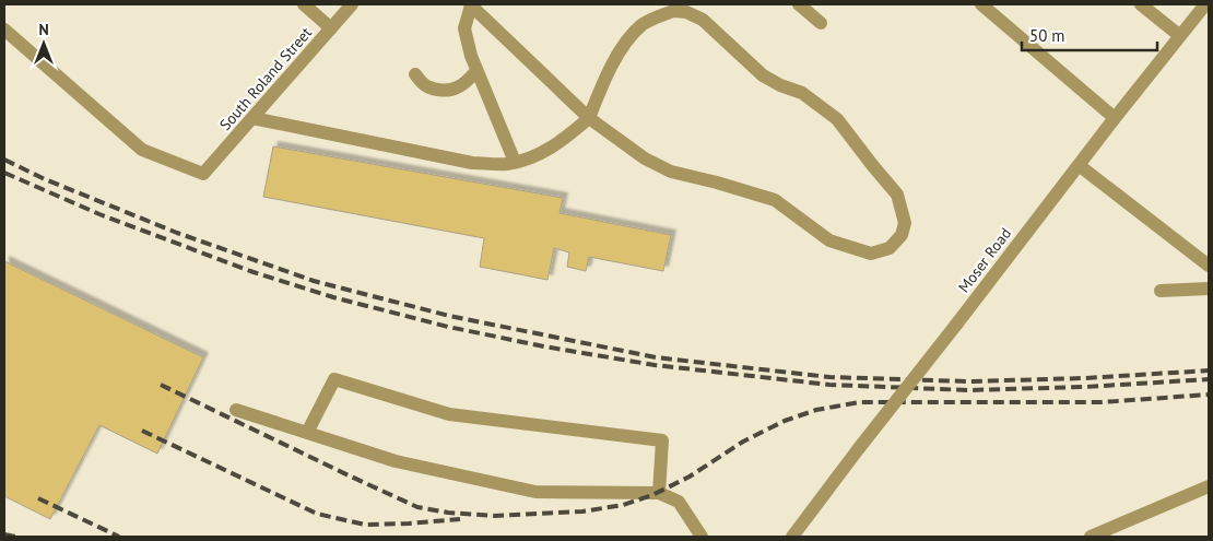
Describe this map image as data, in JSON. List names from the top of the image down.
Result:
{
  "streets": {
    "street": ["South Roland Street", "Moser Road"]
  },
  "scale_bar": "50 m",
  "north": "top"
}
